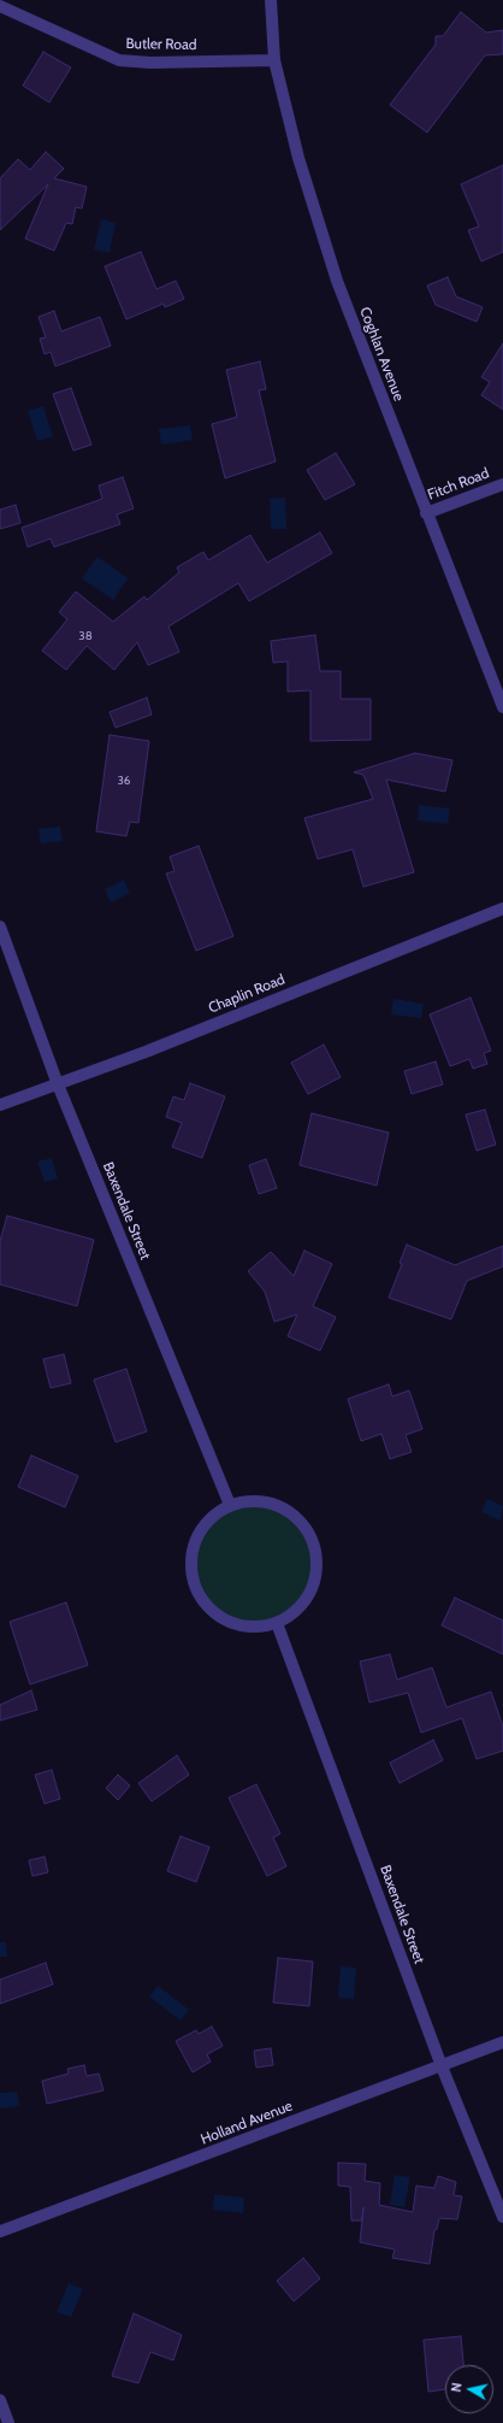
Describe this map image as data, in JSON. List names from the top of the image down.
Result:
{
  "streets": {
    "street": [
      "Butler Road",
      "Coghlan Avenue",
      "Fitch Road",
      "Chaplin Road",
      "Baxendale Street",
      "Holland Avenue"
    ]
  },
  "crossings": [
    ["Butler Road", "Coghlan Avenue"],
    ["Coghlan Avenue", "Fitch Road"],
    ["Chaplin Road", "Baxendale Street"],
    ["Baxendale Street", "Holland Avenue"]
  ],
  "house_numbers": ["38", "36"],
  "north": "left"
}
